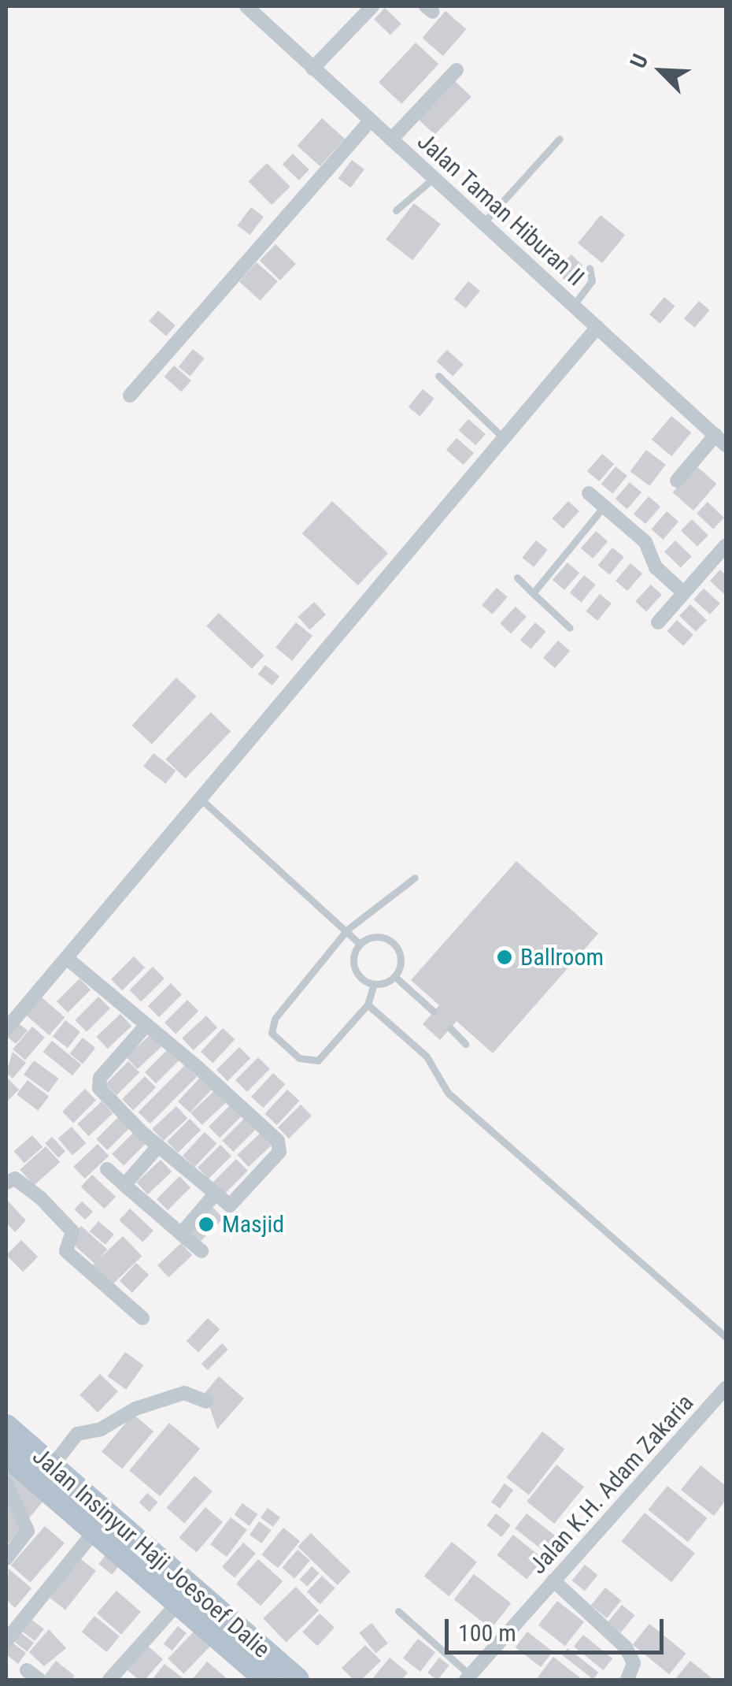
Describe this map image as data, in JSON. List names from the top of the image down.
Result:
{
  "streets": {
    "main road": ["Jalan Insinyur Haji Joesoef Dalie"],
    "street": ["Jalan Taman Hiburan II", "Jalan K.H. Adam Zakaria"]
  },
  "places": ["Ballroom", "Masjid"],
  "scale_bar": "100 m",
  "north": "top left"
}
